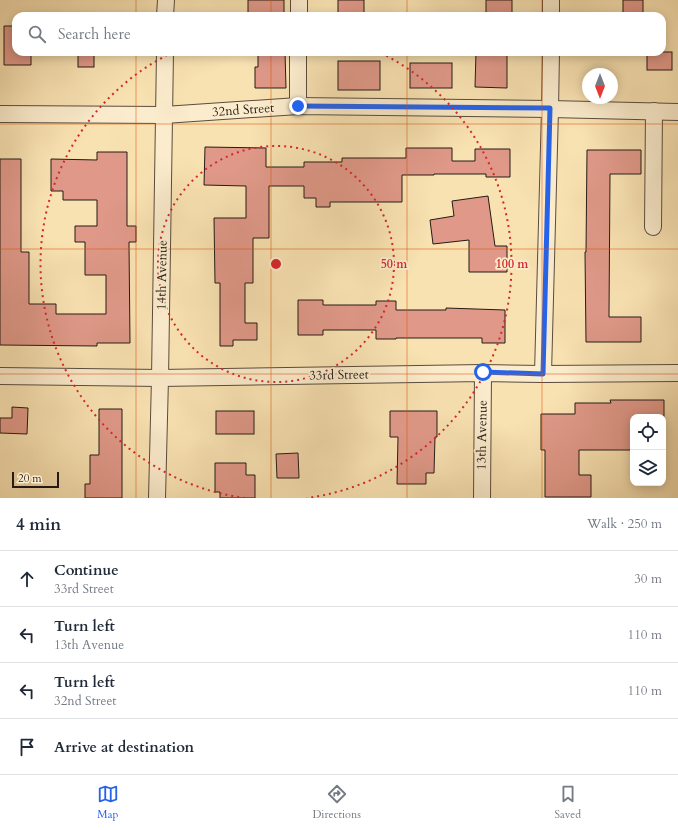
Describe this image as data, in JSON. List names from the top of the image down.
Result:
{
  "streets": {
    "street": [
      "32nd Street",
      "14th Avenue",
      "33rd Street",
      "13th Avenue"
    ]
  },
  "crossings": [
    ["32nd Street", "14th Avenue"],
    ["14th Avenue", "33rd Street"],
    ["33rd Street", "13th Avenue"]
  ],
  "scale_bar": "20 m",
  "north": "bottom",
  "page": {
    "search": "Search here",
    "scale": "20 m",
    "heading": ["4 min", "Walk · 250 m"],
    "list": [
      ["Continue", "33rd Street", "30 m"],
      ["Turn left", "13th Avenue", "110 m"],
      ["Turn left", "32nd Street", "110 m"],
      "Arrive at destination"
    ],
    "nav": ["Map", "Directions", "Saved"]
  },
  "rings": ["50 m", "100 m"]
}
